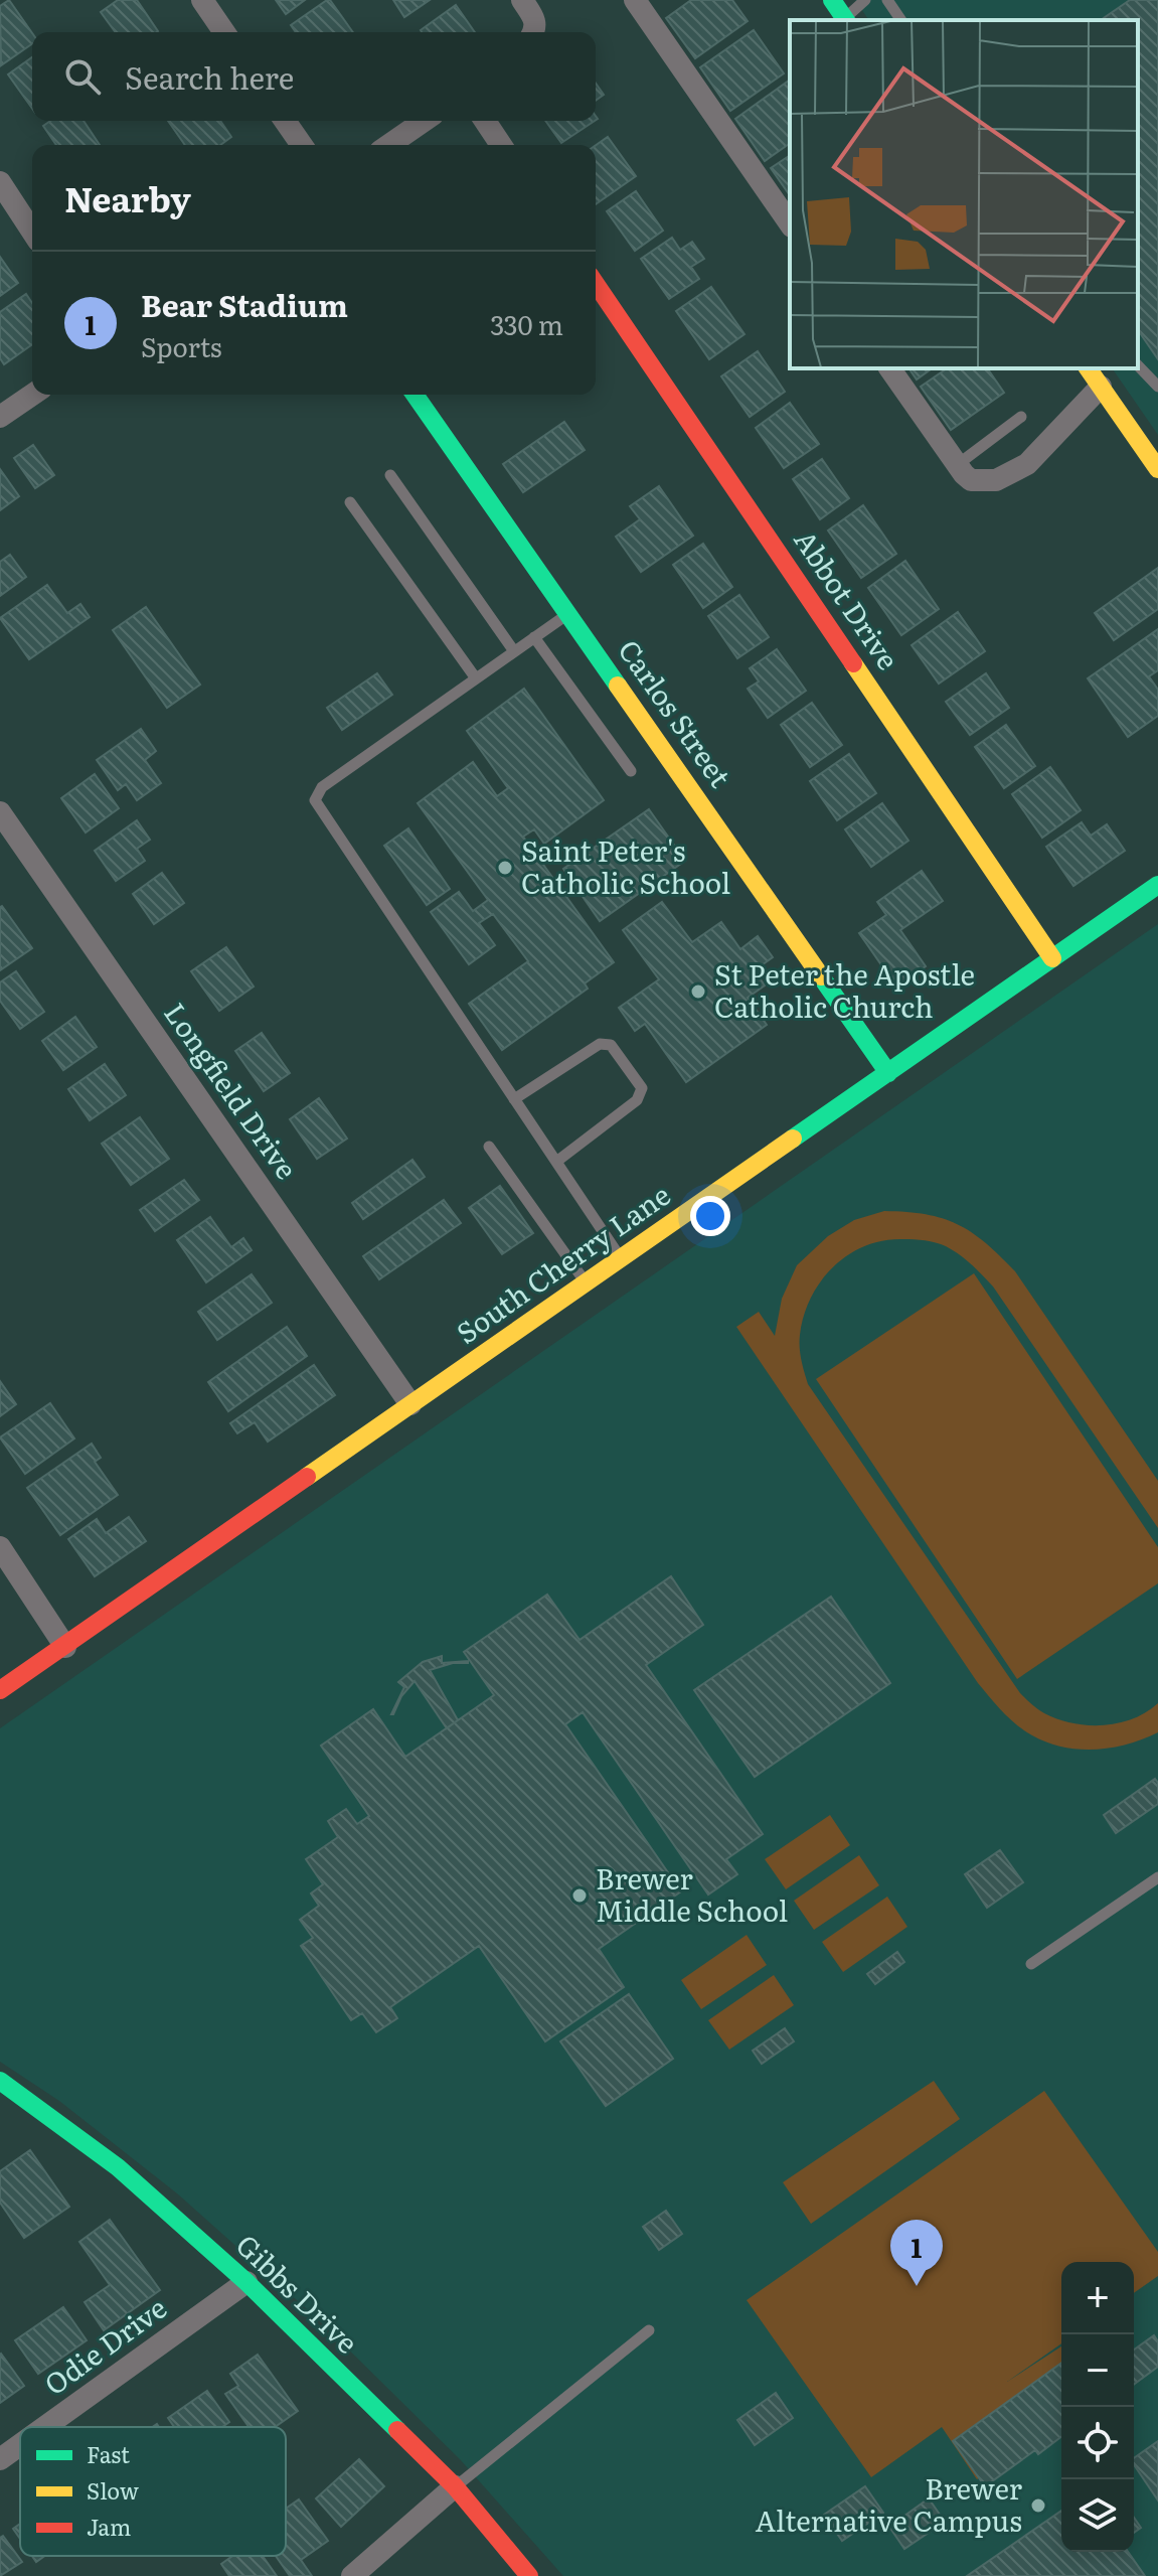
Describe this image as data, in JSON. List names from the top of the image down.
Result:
{
  "streets": {
    "street": [
      "Abbot Drive",
      "Carlos Street",
      "Longfield Drive",
      "South Cherry Lane",
      "Gibbs Drive",
      "Odie Drive"
    ]
  },
  "crossings": [
    ["Abbot Drive", "South Cherry Lane"],
    ["Carlos Street", "South Cherry Lane"],
    ["Longfield Drive", "South Cherry Lane"],
    ["Gibbs Drive", "Odie Drive"]
  ],
  "places": [
    "Saint Peter's Catholic School",
    "St Peter the Apostle Catholic Church",
    "Brewer Middle School",
    "Brewer Alternative Campus"
  ],
  "legend": ["Fast", "Slow", "Jam"],
  "page": {
    "search": "Search here",
    "heading": "Nearby",
    "list": [
      {
        "mark": "1",
        "name": "Bear Stadium",
        "note": "Sports",
        "value": "330 m"
      }
    ],
    "pins": "1",
    "map_buttons": ["+", "−"]
  }
}
